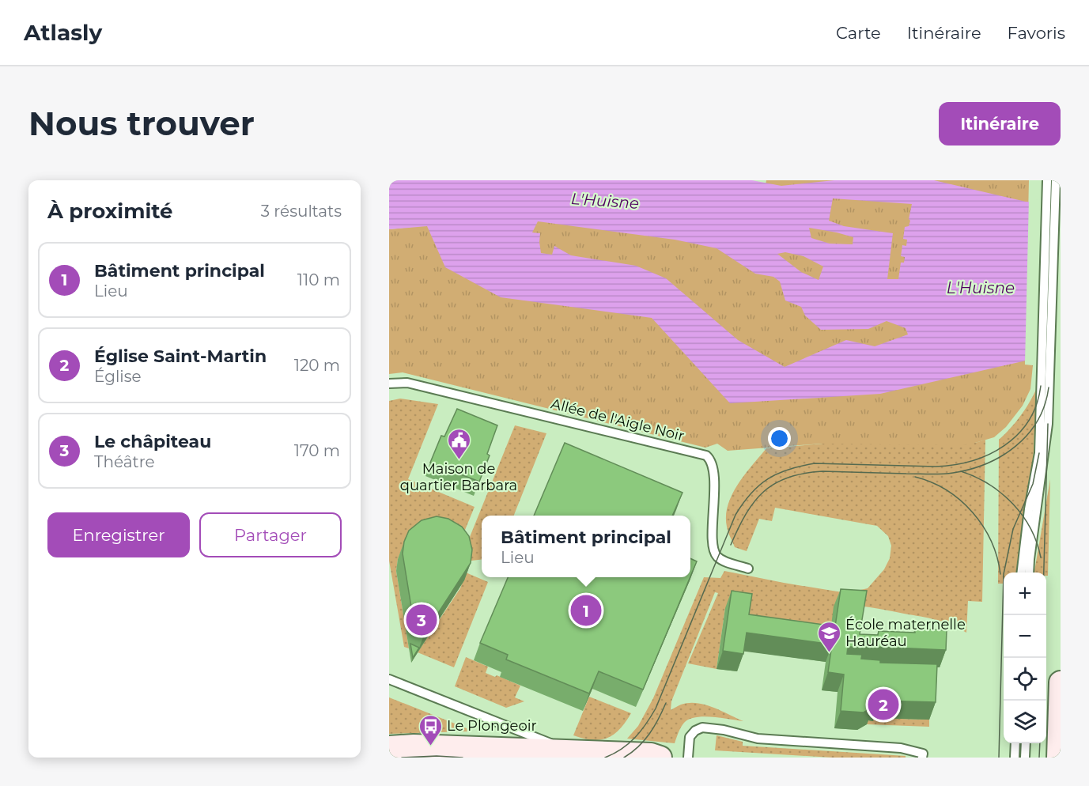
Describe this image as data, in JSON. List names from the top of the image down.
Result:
{
  "streets": {
    "lane": ["Allée de l'Aigle Noir"]
  },
  "water": ["L'Huisne"],
  "places": {
    "public building": ["Maison de quartier Barbara"],
    "school or university": ["École maternelle Hauréau"],
    "bus stop": ["Le Plongeoir"]
  },
  "page": {
    "header": "Atlasly",
    "nav": ["Carte", "Itinéraire", "Favoris"],
    "buttons": [
      "Itinéraire",
      ["Enregistrer", "Partager"]
    ],
    "title": "Nous trouver",
    "heading": ["À proximité", "3 résultats"],
    "list": [
      {
        "mark": "1",
        "name": "Bâtiment principal",
        "note": "Lieu",
        "value": "110 m"
      },
      {
        "mark": "2",
        "name": "Église Saint-Martin",
        "note": "Église",
        "value": "120 m"
      },
      {
        "mark": "3",
        "name": "Le châpiteau",
        "note": "Théâtre",
        "value": "170 m"
      }
    ],
    "popup": ["Bâtiment principal", "Lieu"],
    "map_buttons": ["+", "−"],
    "pins": ["1", "3", "2"]
  }
}
